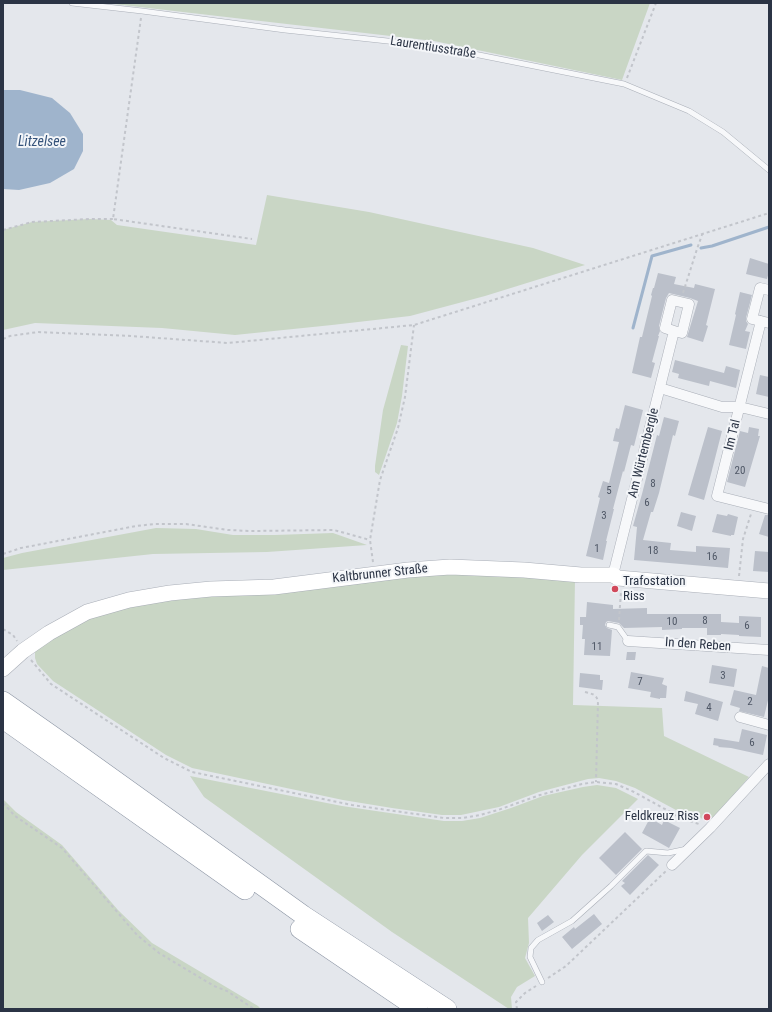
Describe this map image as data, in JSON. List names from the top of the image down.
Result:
{
  "streets": {
    "street": [
      "Im Tal",
      "Am Würtembergle",
      "Kaltbrunner Straße",
      "In den Reben"
    ],
    "lane": ["Laurentiusstraße"]
  },
  "crossings": [
    ["Am Würtembergle", "Kaltbrunner Straße"]
  ],
  "water": ["Litzelsee"],
  "places": ["Trafostation Riss", "Feldkreuz Riss"],
  "house_numbers": [
    "20",
    "8",
    "5",
    "6",
    "3",
    "1",
    "18",
    "16",
    "8",
    "10",
    "6",
    "11",
    "3",
    "7",
    "2",
    "4",
    "6"
  ]
}
